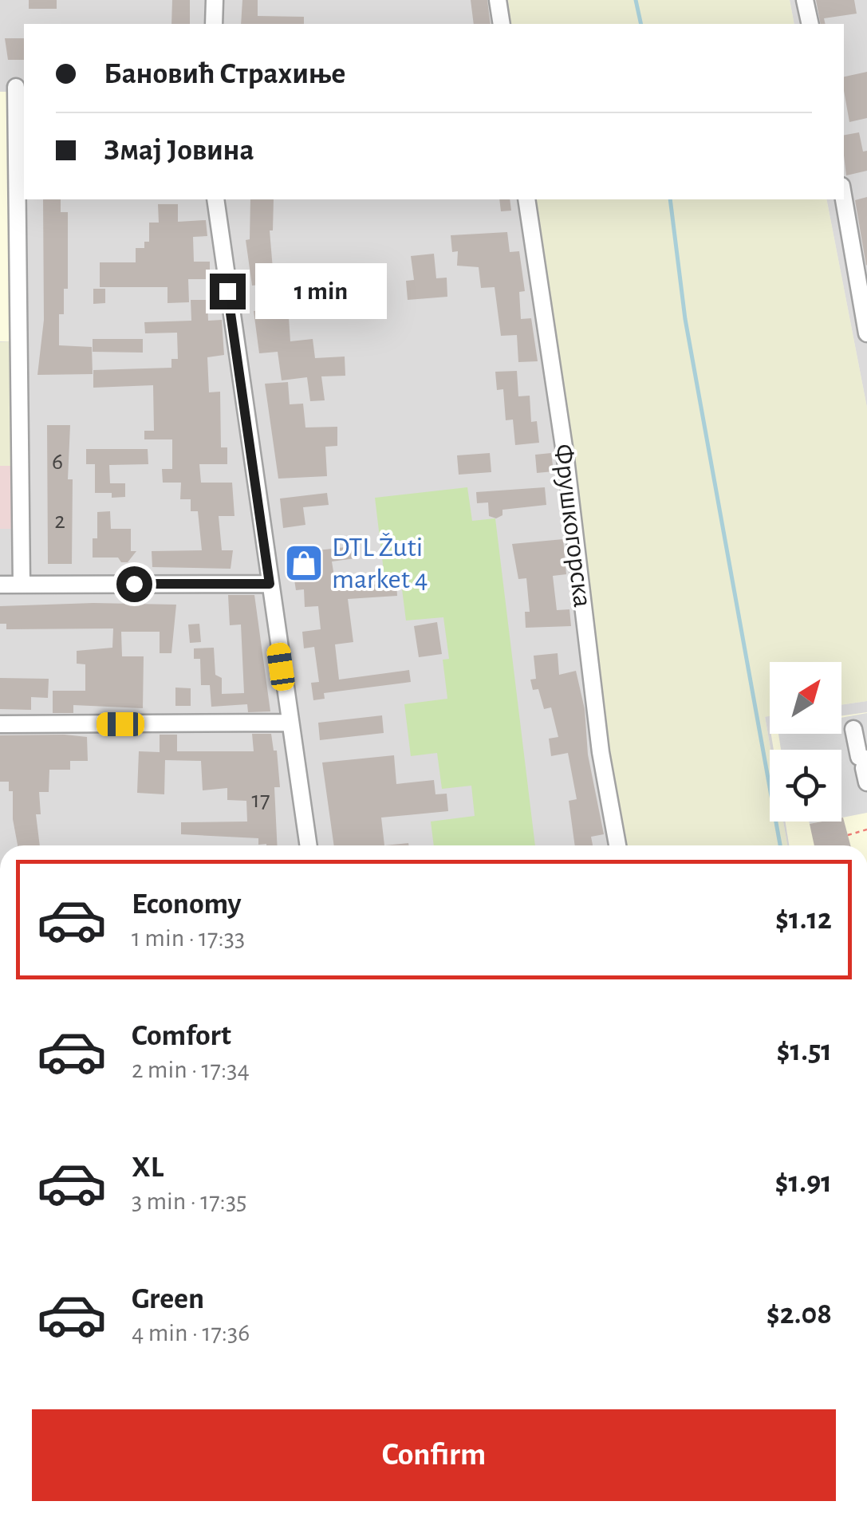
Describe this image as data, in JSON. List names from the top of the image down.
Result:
{
  "streets": {
    "street": ["Фрушкогорска"]
  },
  "places": {
    "shop": ["DTL Žuti market 4"]
  },
  "house_numbers": ["6", "2", "17"],
  "north": "top right",
  "page": {
    "banner": ["Бановић Страхиње", "Змај Јовина"],
    "bubble": "1 min",
    "list": [
      {
        "name": "Economy",
        "note": "1 min · 17:33",
        "value": "$1.12"
      },
      {
        "name": "Comfort",
        "note": "2 min · 17:34",
        "value": "$1.51"
      },
      {
        "name": "XL",
        "note": "3 min · 17:35",
        "value": "$1.91"
      },
      {
        "name": "Green",
        "note": "4 min · 17:36",
        "value": "$2.08"
      }
    ],
    "buttons": "Confirm"
  }
}
